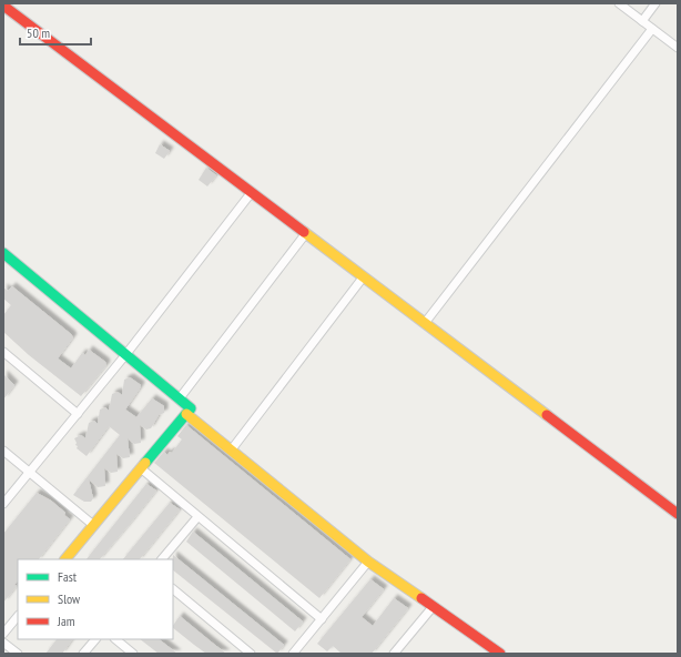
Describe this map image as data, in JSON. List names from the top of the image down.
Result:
{
  "legend": ["Fast", "Slow", "Jam"],
  "scale_bar": "50 m"
}
